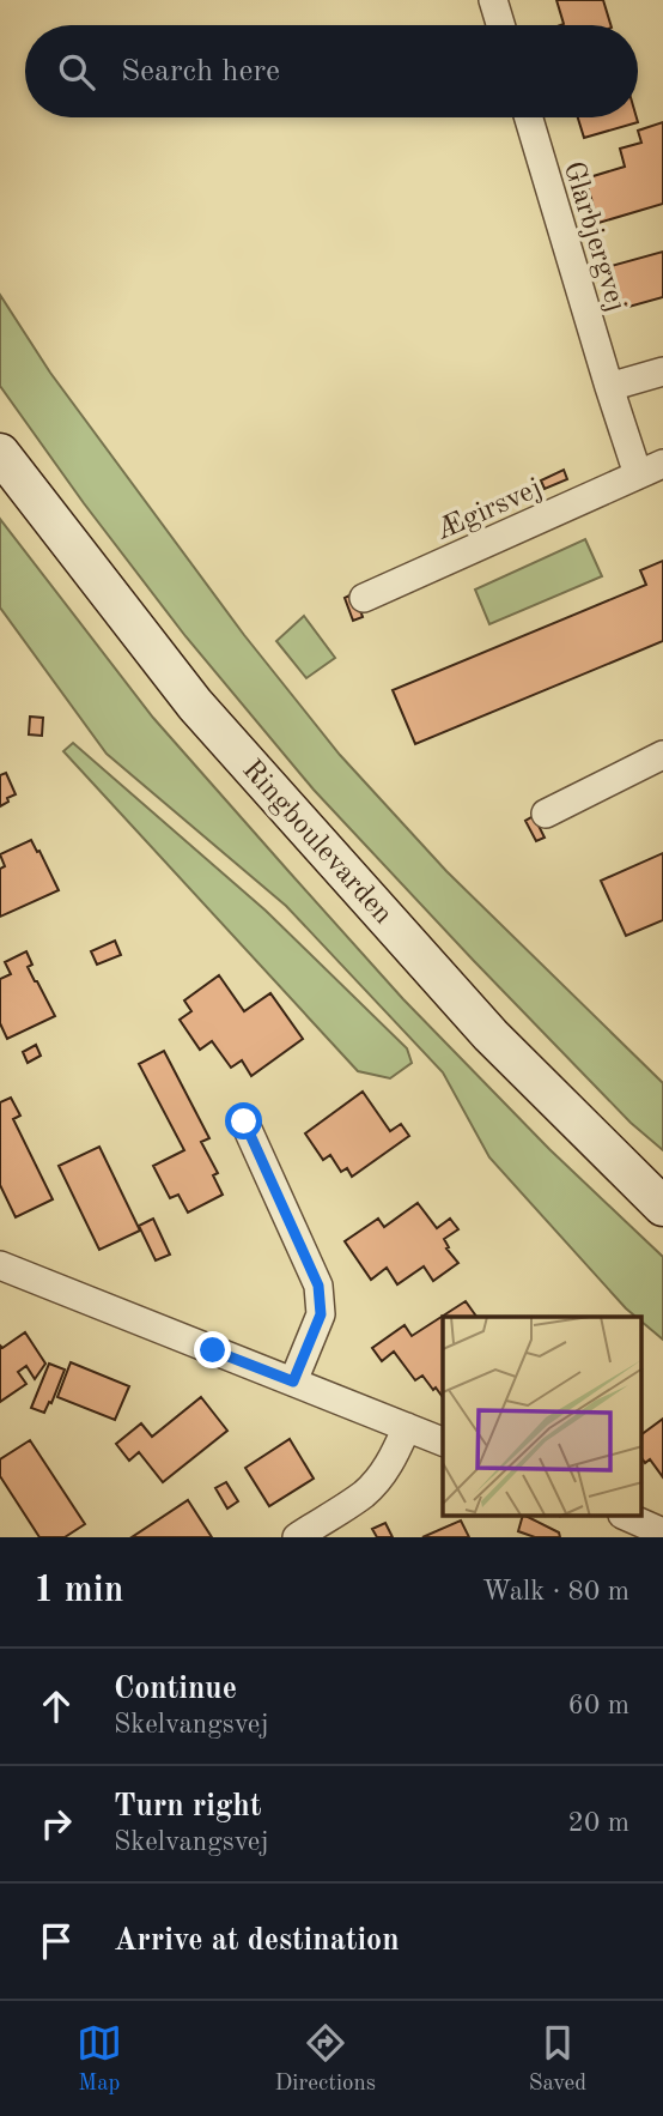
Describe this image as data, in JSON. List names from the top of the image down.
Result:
{
  "streets": {
    "main road": ["Ringboulevarden"],
    "street": ["Glarbjergvej", "Ægirsvej"]
  },
  "crossings": [
    ["Glarbjergvej", "Ægirsvej"]
  ],
  "page": {
    "search": "Search here",
    "heading": ["1 min", "Walk · 80 m"],
    "list": [
      ["Continue", "Skelvangsvej", "60 m"],
      ["Turn right", "Skelvangsvej", "20 m"],
      "Arrive at destination"
    ],
    "nav": ["Map", "Directions", "Saved"]
  }
}
